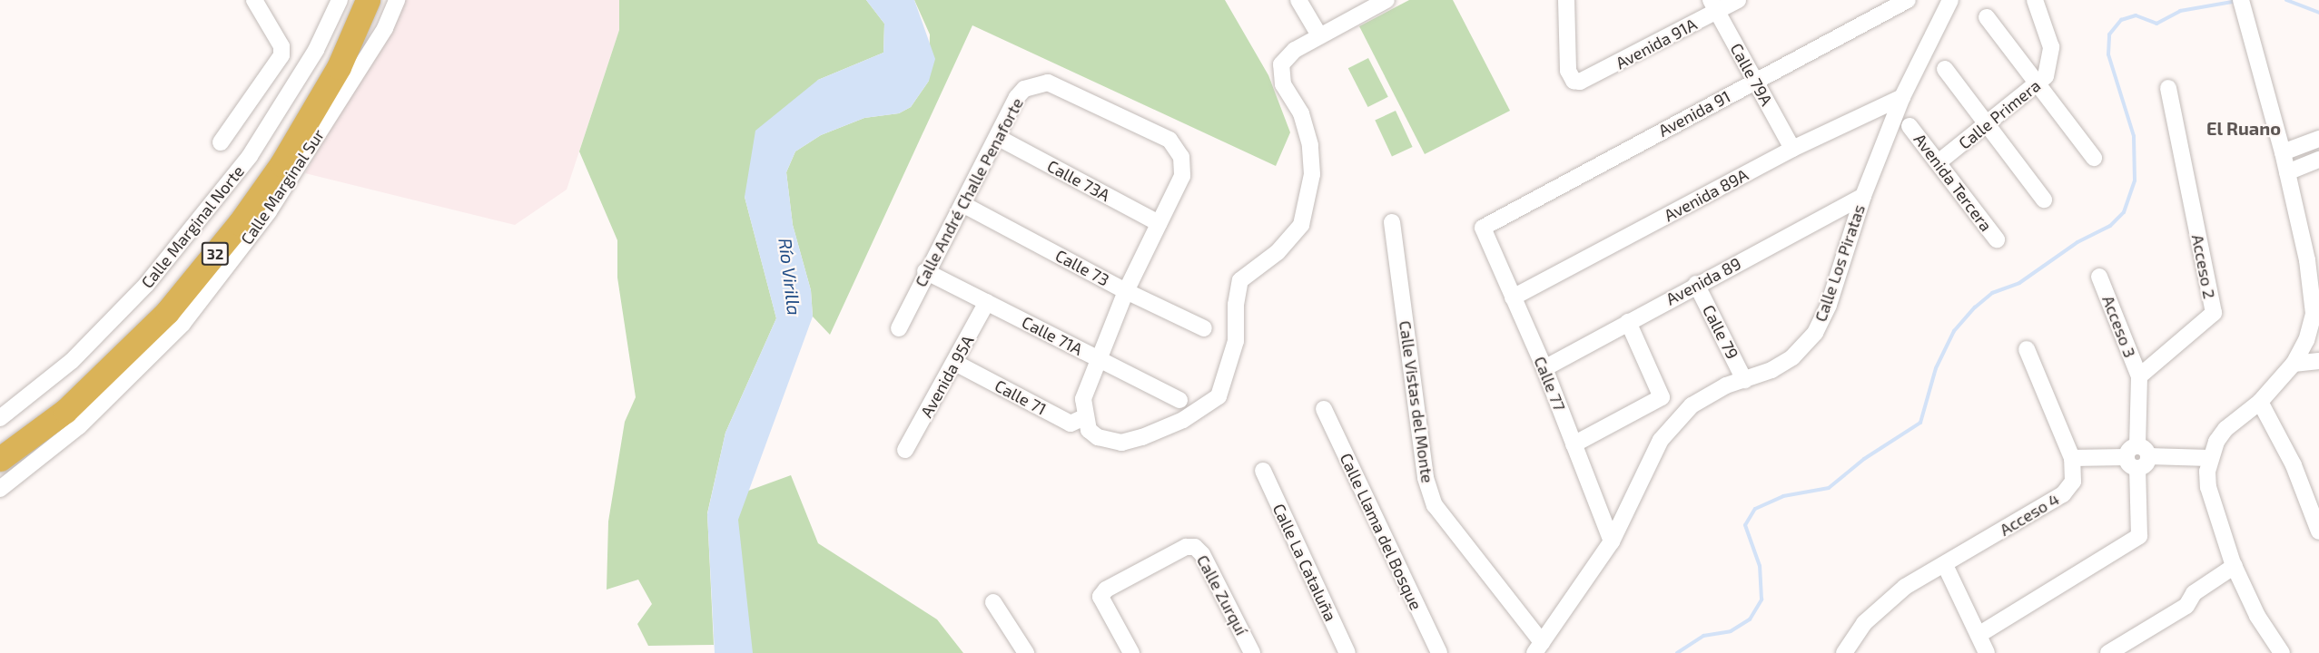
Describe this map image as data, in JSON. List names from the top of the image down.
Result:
{
  "streets": {
    "highway": ["32"],
    "street": [
      "Avenida 91A",
      "Calle 79A",
      "Avenida 91",
      "Calle Primera",
      "Calle 73A",
      "Avenida Tercera",
      "Calle Marginal Sur",
      "Calle André Challe Penaforte",
      "Avenida 89A",
      "Calle Marginal Norte",
      "Calle Los Piratas",
      "Acceso 2",
      "Calle 73",
      "Avenida 89",
      "Acceso 3",
      "Calle 79",
      "Calle 71A",
      "Avenida 95A",
      "Calle 77",
      "Calle 71",
      "Calle Vistas del Monte",
      "Acceso 4",
      "Calle Llama del Bosque",
      "Calle La Cataluña",
      "Calle Zurquí"
    ]
  },
  "crossings": [
    ["Avenida 91A", "Calle 79A"],
    ["Calle 79A", "Avenida 91"],
    ["Calle 79A", "Avenida 89A"],
    ["Avenida 91", "Calle 77"],
    ["Calle Primera", "Avenida Tercera"],
    ["Calle 73A", "Calle André Challe Penaforte"],
    ["Calle Marginal Sur", "32"],
    ["Calle André Challe Penaforte", "Calle 73"],
    ["Calle André Challe Penaforte", "Calle 71A"],
    ["Calle André Challe Penaforte", "Calle 71"],
    ["Avenida 89A", "Calle Los Piratas"],
    ["Avenida 89A", "Calle 77"],
    ["Calle Los Piratas", "Avenida 89"],
    ["Calle Los Piratas", "Calle 79"],
    ["Calle Los Piratas", "Calle 77"],
    ["Calle Los Piratas", "Calle Vistas del Monte"],
    ["Acceso 2", "Acceso 3"],
    ["Avenida 89", "Calle 79"],
    ["Avenida 89", "Calle 77"],
    ["Calle 71A", "Avenida 95A"],
    ["Avenida 95A", "Calle 71"]
  ],
  "districts": ["El Ruano"],
  "water": ["Río Virilla"]
}
